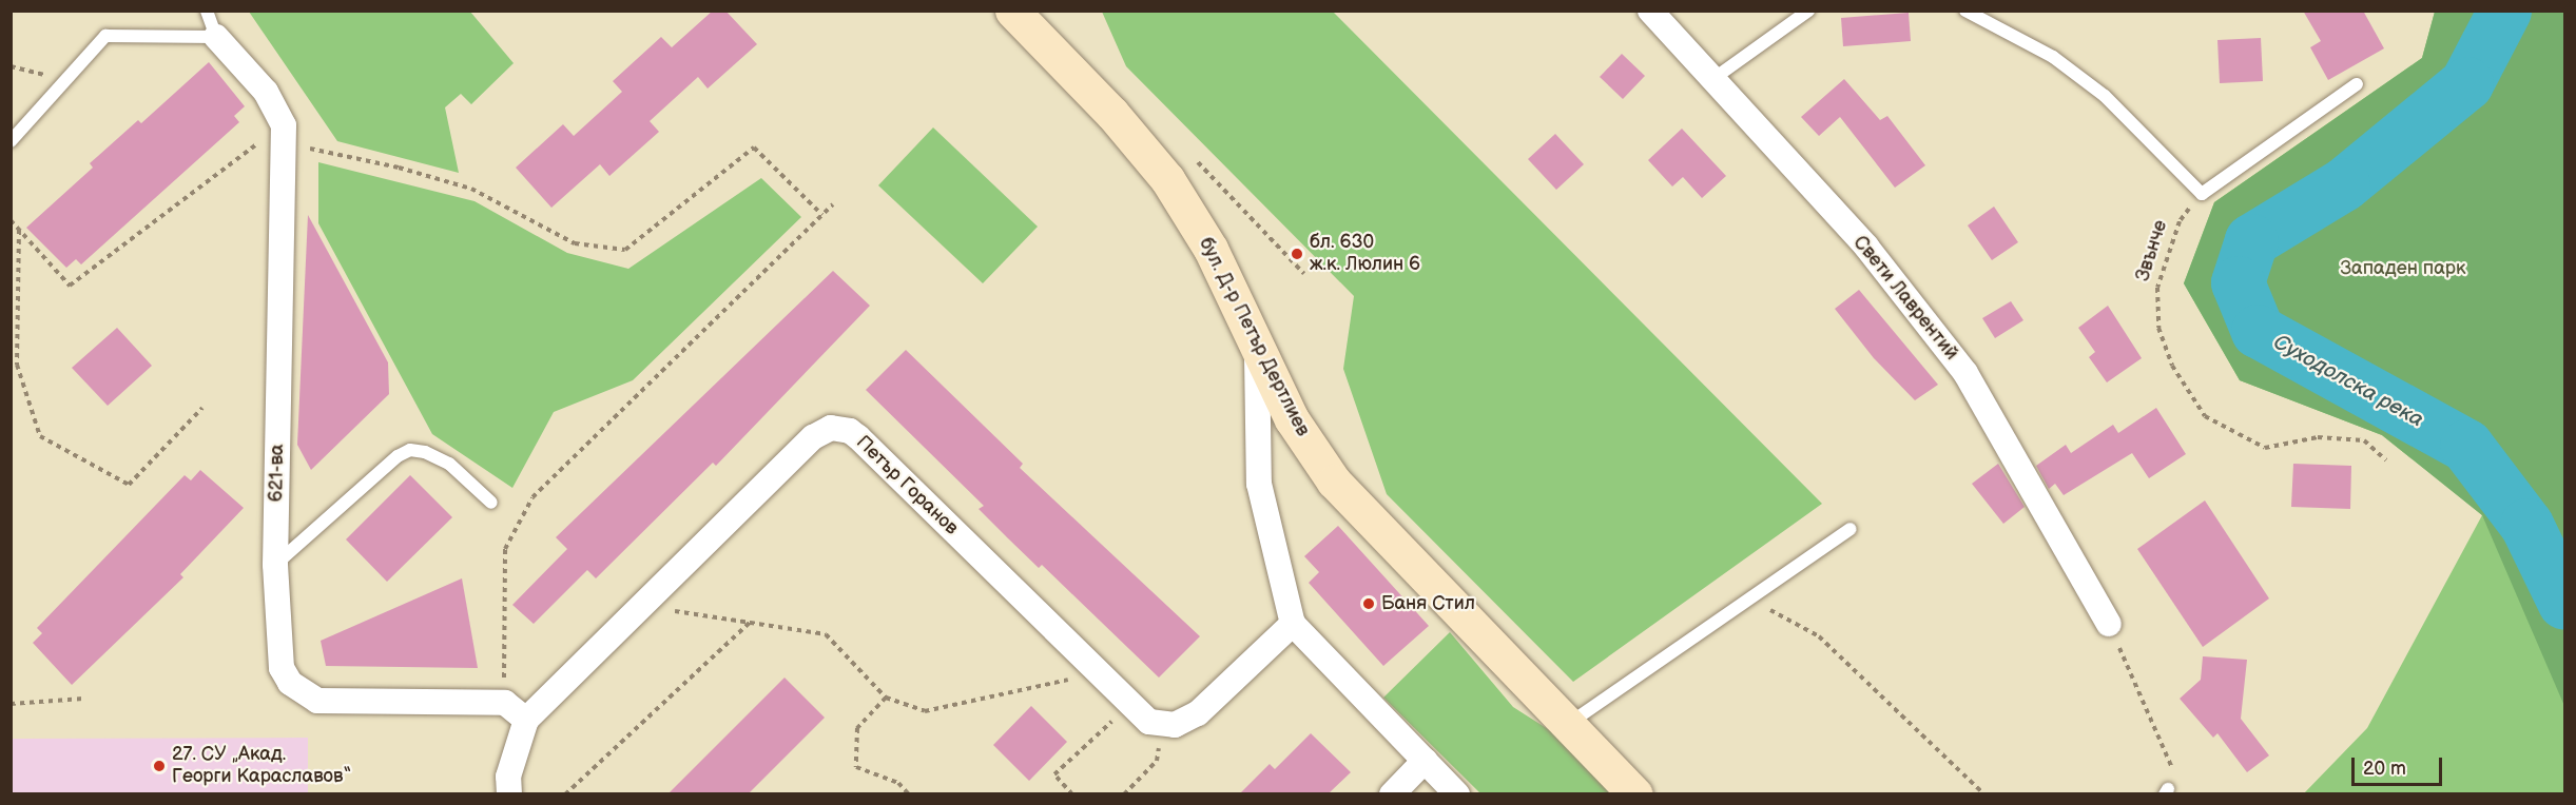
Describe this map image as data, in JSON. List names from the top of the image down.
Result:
{
  "streets": {
    "main road": ["бул. Д-р Петър Дертлиев"],
    "street": ["Свети Лаврентий", "621-ва", "Петър Горанов"],
    "path": ["Звънче"]
  },
  "water": ["Суходолска река"],
  "parks": ["Западен парк"],
  "places": ["бл. 630 ж.к. Люлин 6", "Баня Стил", "27. СУ „Акад. Георги Караславов“"],
  "scale_bar": "20 m"
}
